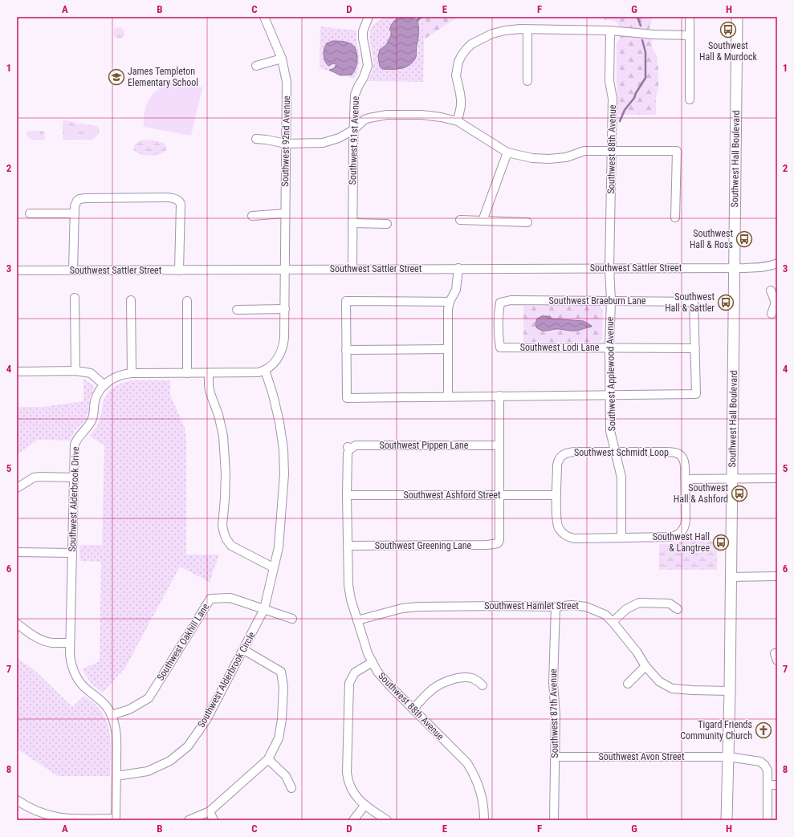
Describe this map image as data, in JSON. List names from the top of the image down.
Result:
{
  "streets": {
    "main road": ["Southwest Hall Boulevard"],
    "street": [
      "Southwest 91st Avenue",
      "Southwest 92nd Avenue",
      "Southwest 88th Avenue",
      "Southwest Sattler Street",
      "Southwest Braeburn Lane",
      "Southwest Lodi Lane",
      "Southwest Applewood Avenue",
      "Southwest Pippen Lane",
      "Southwest Schmidt Loop",
      "Southwest Ashford Street",
      "Southwest Alderbrook Drive",
      "Southwest Greening Lane",
      "Southwest Hamlet Street",
      "Southwest Oakhill Lane",
      "Southwest Alderbrook Circle",
      "Southwest 87th Avenue",
      "Southwest Avon Street"
    ]
  },
  "crossings": [
    ["Southwest 91st Avenue", "Southwest Sattler Street"],
    ["Southwest 92nd Avenue", "Southwest Sattler Street"],
    ["Southwest 88th Avenue", "Southwest Sattler Street"],
    ["Southwest 88th Avenue", "Southwest Applewood Avenue"],
    ["Southwest 88th Avenue", "Southwest Pippen Lane"],
    ["Southwest 88th Avenue", "Southwest Ashford Street"],
    ["Southwest 88th Avenue", "Southwest Greening Lane"],
    ["Southwest 88th Avenue", "Southwest Hamlet Street"],
    ["Southwest Hall Boulevard", "Southwest Sattler Street"],
    ["Southwest Hall Boulevard", "Southwest Hamlet Street"],
    ["Southwest Hall Boulevard", "Southwest Avon Street"],
    ["Southwest Sattler Street", "Southwest Applewood Avenue"],
    ["Southwest Braeburn Lane", "Southwest Lodi Lane"],
    ["Southwest Braeburn Lane", "Southwest Applewood Avenue"],
    ["Southwest Lodi Lane", "Southwest Applewood Avenue"],
    ["Southwest Applewood Avenue", "Southwest Schmidt Loop"],
    ["Southwest Schmidt Loop", "Southwest Ashford Street"],
    ["Southwest Ashford Street", "Southwest Greening Lane"],
    ["Southwest Alderbrook Drive", "Southwest Oakhill Lane"],
    ["Southwest Alderbrook Drive", "Southwest Alderbrook Circle"],
    ["Southwest Hamlet Street", "Southwest 87th Avenue"],
    ["Southwest Oakhill Lane", "Southwest Alderbrook Circle"],
    ["Southwest 87th Avenue", "Southwest Avon Street"]
  ],
  "places": {
    "bus stop": [
      "Southwest Hall & Murdock",
      "Southwest Hall & Ross",
      "Southwest Hall & Sattler",
      "Southwest Hall & Ashford",
      "Southwest Hall & Langtree"
    ],
    "school or university": ["James Templeton Elementary School"],
    "church": ["Tigard Friends Community Church"]
  },
  "grid": {
    "columns": [
      "A",
      "B",
      "C",
      "D",
      "E",
      "F",
      "G",
      "H"
    ],
    "rows": [
      "1",
      "2",
      "3",
      "4",
      "5",
      "6",
      "7",
      "8"
    ]
  }
}
